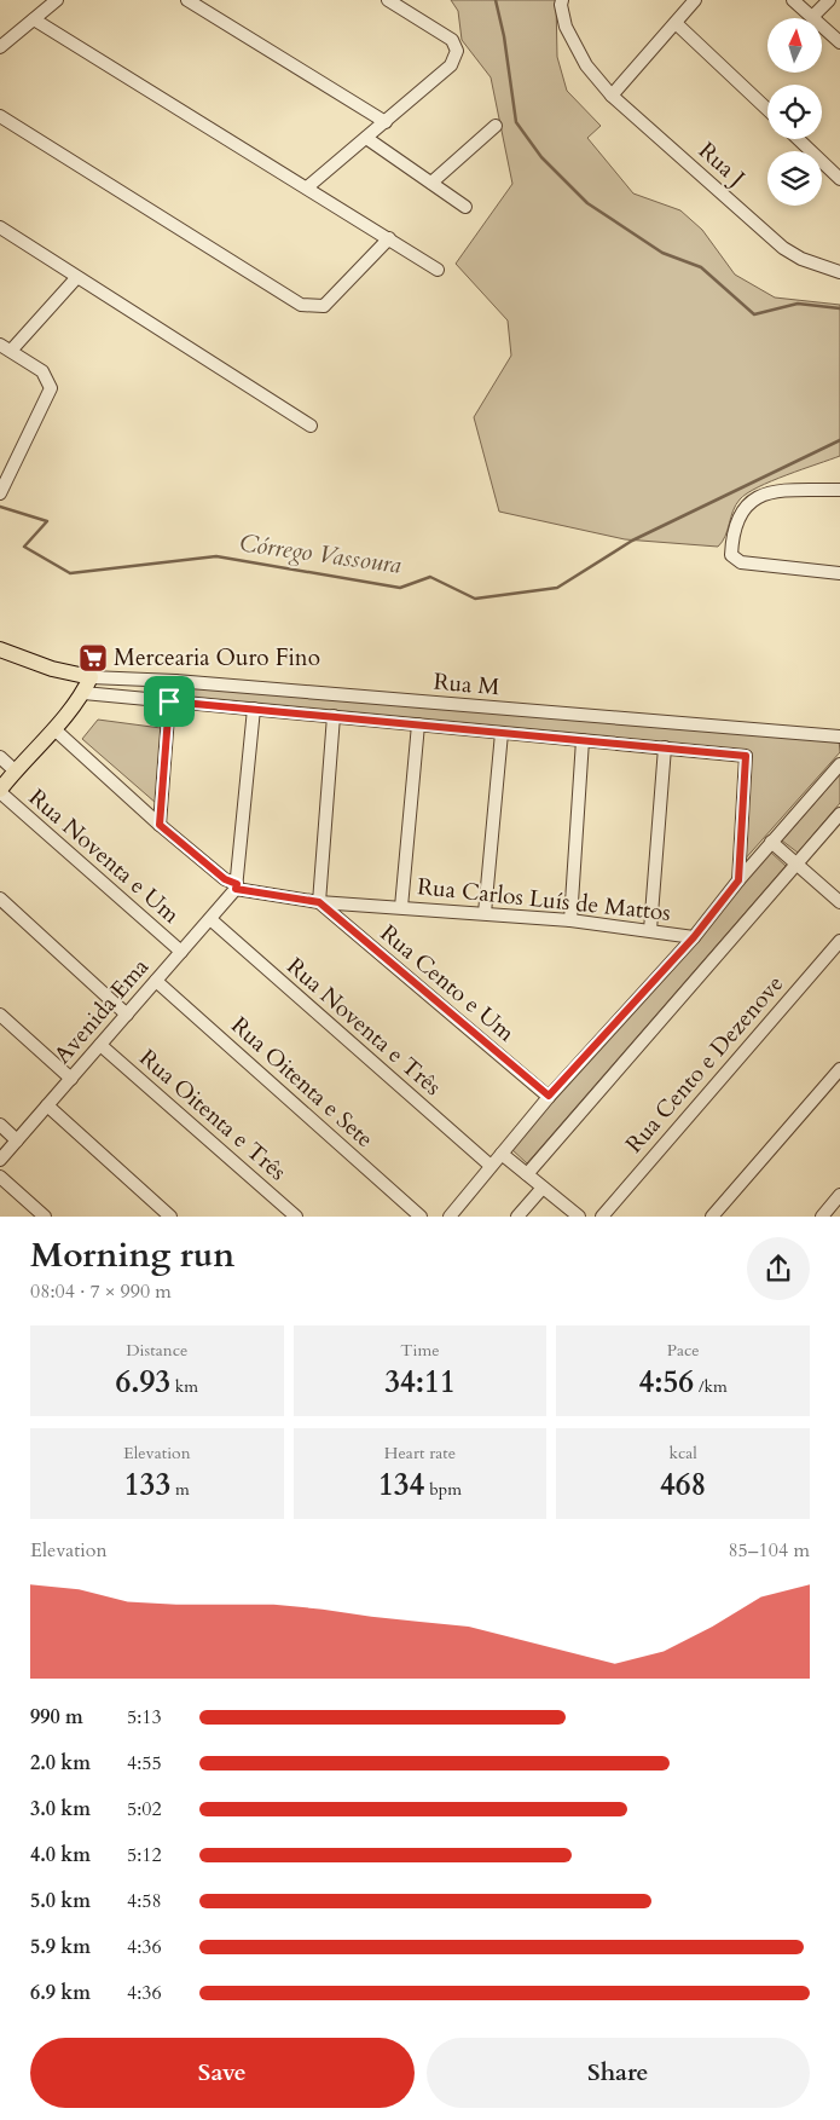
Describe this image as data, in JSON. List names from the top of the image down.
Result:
{
  "streets": {
    "street": [
      "Rua J",
      "Rua M",
      "Rua Noventa e Um",
      "Rua Carlos Luís de Mattos",
      "Rua Cento e Um",
      "Avenida Ema",
      "Rua Noventa e Três",
      "Rua Cento e Dezenove",
      "Rua Oitenta e Sete",
      "Rua Oitenta e Três"
    ]
  },
  "crossings": [
    ["Rua Noventa e Um", "Avenida Ema"],
    ["Rua Carlos Luís de Mattos", "Rua Cento e Um"],
    ["Rua Carlos Luís de Mattos", "Avenida Ema"],
    ["Rua Carlos Luís de Mattos", "Rua Noventa e Três"],
    ["Avenida Ema", "Rua Noventa e Três"],
    ["Avenida Ema", "Rua Oitenta e Sete"],
    ["Avenida Ema", "Rua Oitenta e Três"]
  ],
  "water": ["Córrego Vassoura"],
  "places": {
    "supermarket": ["Mercearia Ouro Fino"]
  },
  "north": "top",
  "page": {
    "heading": ["Morning run", "08:04 · 7 × 990 m"],
    "stats": [
      ["Distance", "6.93 km"],
      ["Time", "34:11"],
      ["Pace", "4:56 /km"],
      ["Elevation", "133 m"],
      ["Heart rate", "134 bpm"],
      ["kcal", "468"]
    ],
    "chart": ["Elevation", "85–104 m"],
    "list": [
      {
        "name": "990 m",
        "note": "5:13"
      },
      {
        "name": "2.0 km",
        "note": "4:55"
      },
      {
        "name": "3.0 km",
        "note": "5:02"
      },
      {
        "name": "4.0 km",
        "note": "5:12"
      },
      {
        "name": "5.0 km",
        "note": "4:58"
      },
      {
        "name": "5.9 km",
        "note": "4:36"
      },
      {
        "name": "6.9 km",
        "note": "4:36"
      }
    ],
    "buttons": ["Save", "Share"]
  }
}
